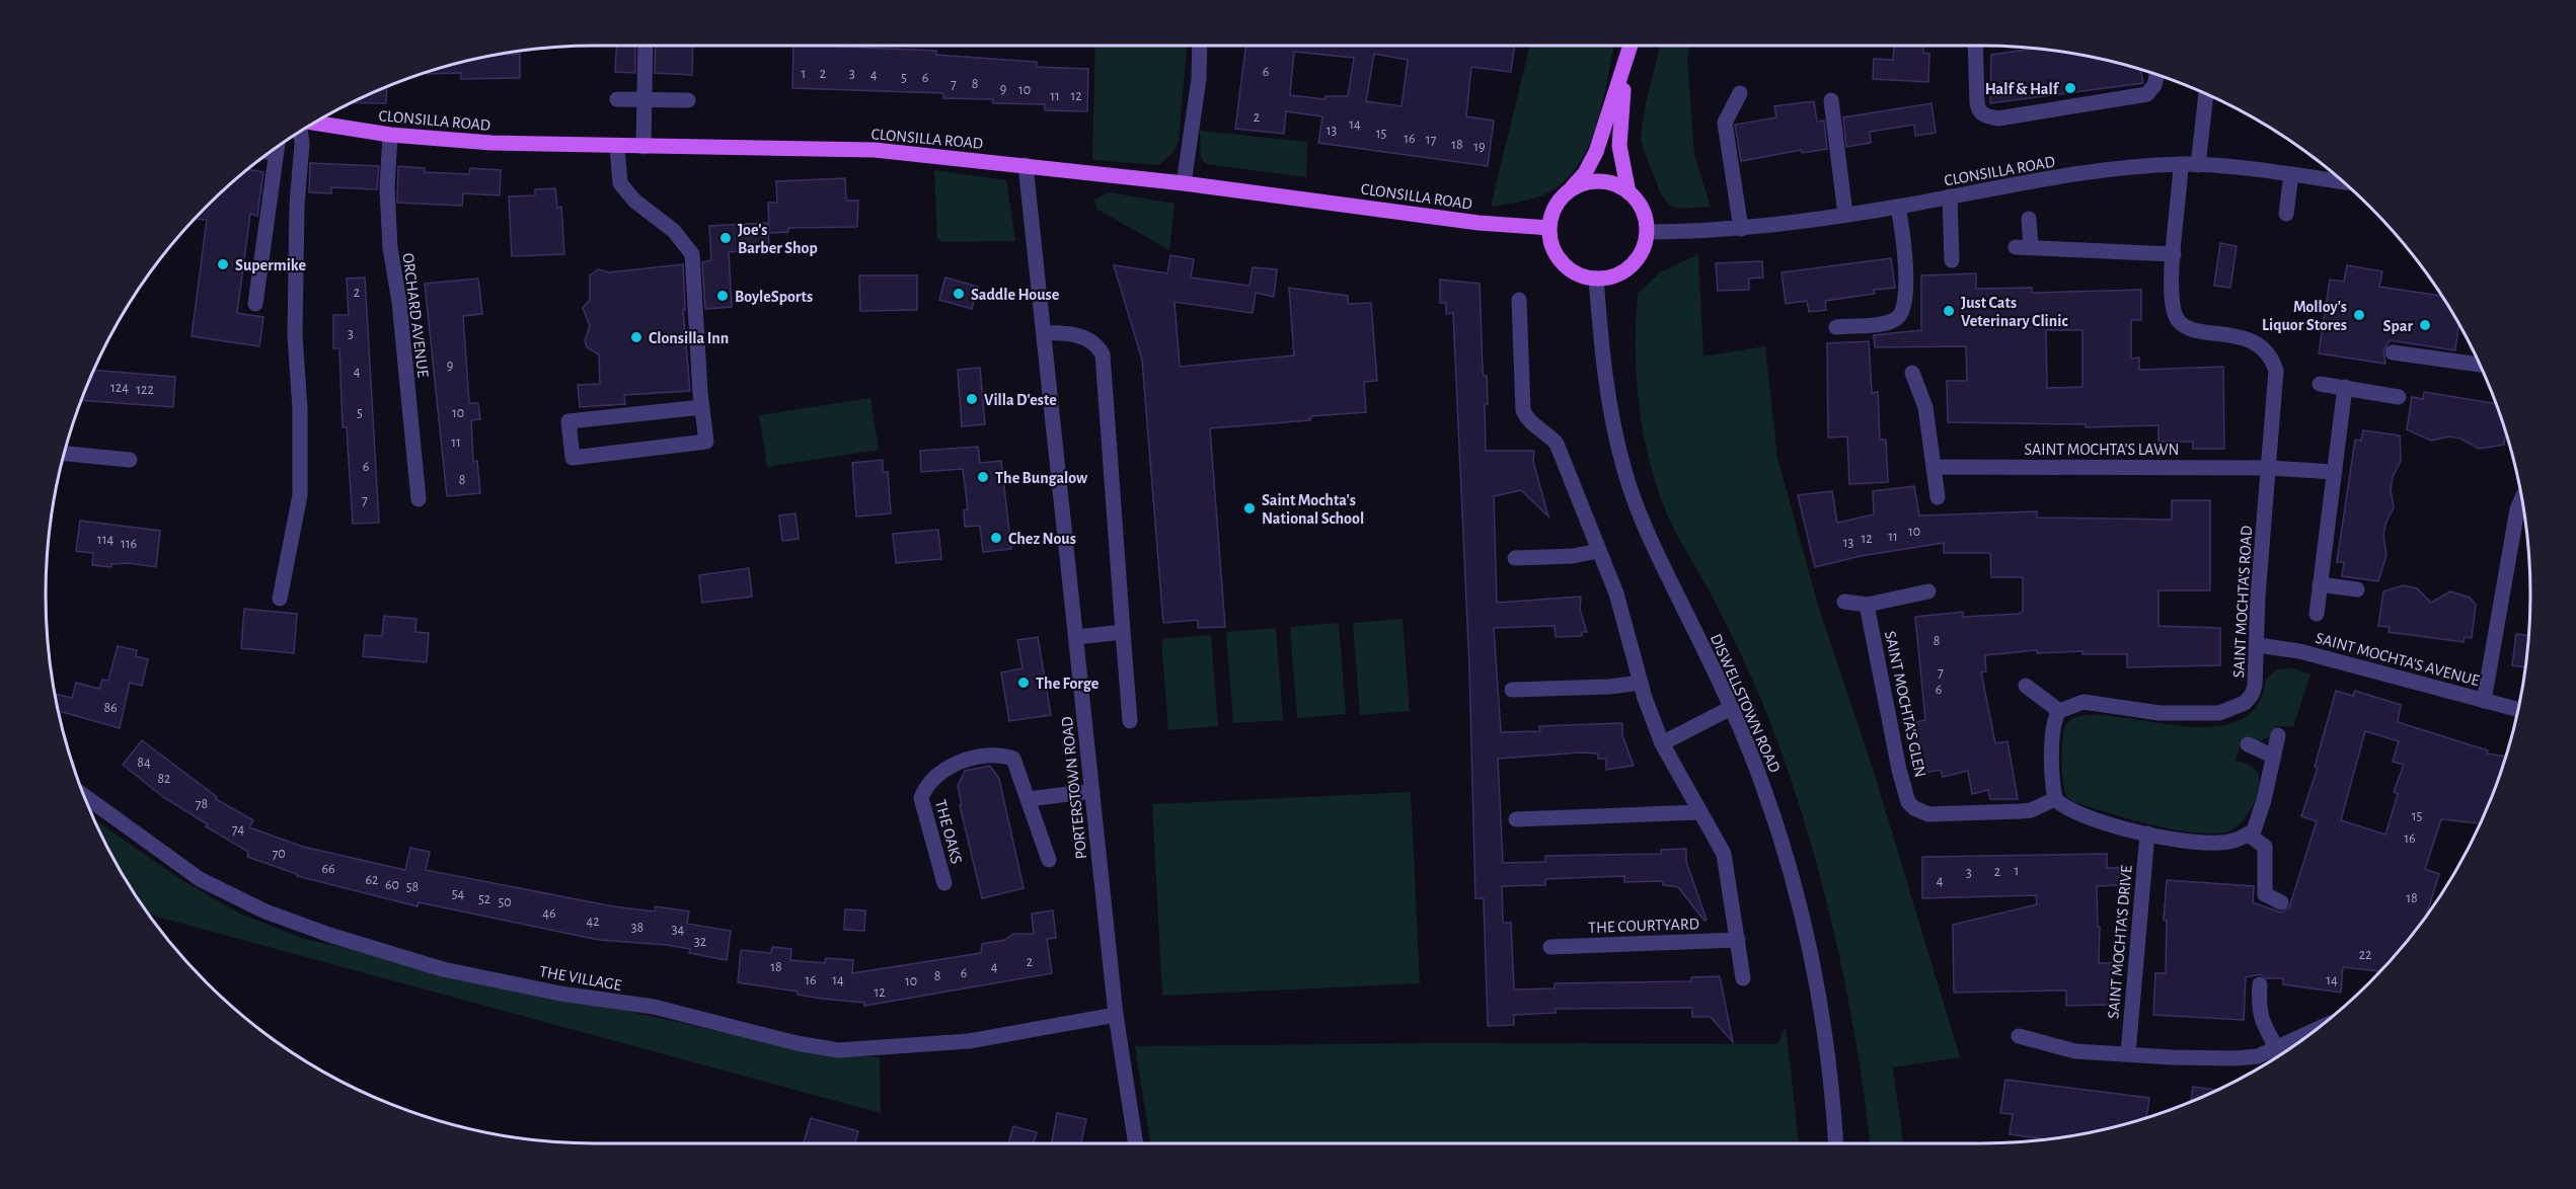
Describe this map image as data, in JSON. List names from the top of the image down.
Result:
{
  "streets": {
    "main road": ["CLONSILLA ROAD"],
    "street": [
      "ORCHARD AVENUE",
      "SAINT MOCHTA'S LAWN",
      "SAINT MOCHTA'S ROAD",
      "SAINT MOCHTA'S AVENUE",
      "DISWELLSTOWN ROAD",
      "SAINT MOCHTA'S GLEN",
      "PORTERSTOWN ROAD",
      "THE OAKS",
      "THE COURTYARD",
      "SAINT MOCHTA'S DRIVE",
      "THE VILLAGE"
    ]
  },
  "crossings": [
    ["CLONSILLA ROAD", "ORCHARD AVENUE"],
    ["CLONSILLA ROAD", "SAINT MOCHTA'S ROAD"],
    ["CLONSILLA ROAD", "DISWELLSTOWN ROAD"],
    ["CLONSILLA ROAD", "PORTERSTOWN ROAD"],
    ["SAINT MOCHTA'S LAWN", "SAINT MOCHTA'S ROAD"],
    ["SAINT MOCHTA'S ROAD", "SAINT MOCHTA'S AVENUE"],
    ["PORTERSTOWN ROAD", "THE VILLAGE"]
  ],
  "places": [
    "Half & Half",
    "Joe's Barber Shop",
    "Supermike",
    "Saddle House",
    "BoyleSports",
    "Just Cats Veterinary Clinic",
    "Molloy's Liquor Stores",
    "Spar",
    "Clonsilla Inn",
    "Villa D'este",
    "The Bungalow",
    "Saint Mochta's National School",
    "Chez Nous",
    "The Forge"
  ],
  "house_numbers": [
    "6",
    "1",
    "2",
    "3",
    "4",
    "5",
    "6",
    "7",
    "8",
    "9",
    "10",
    "11",
    "12",
    "2",
    "14",
    "13",
    "15",
    "16",
    "17",
    "18",
    "19",
    "2",
    "3",
    "9",
    "4",
    "124",
    "122",
    "5",
    "10",
    "11",
    "6",
    "8",
    "7",
    "10",
    "11",
    "12",
    "114",
    "13",
    "116",
    "8",
    "7",
    "6",
    "86",
    "84",
    "82",
    "78",
    "15",
    "74",
    "16",
    "70",
    "66",
    "1",
    "2",
    "3",
    "62",
    "4",
    "60",
    "58",
    "54",
    "18",
    "52",
    "50",
    "46",
    "42",
    "38",
    "34",
    "32",
    "22",
    "2",
    "18",
    "4",
    "6",
    "8",
    "16",
    "14",
    "14",
    "10",
    "12"
  ]
}
